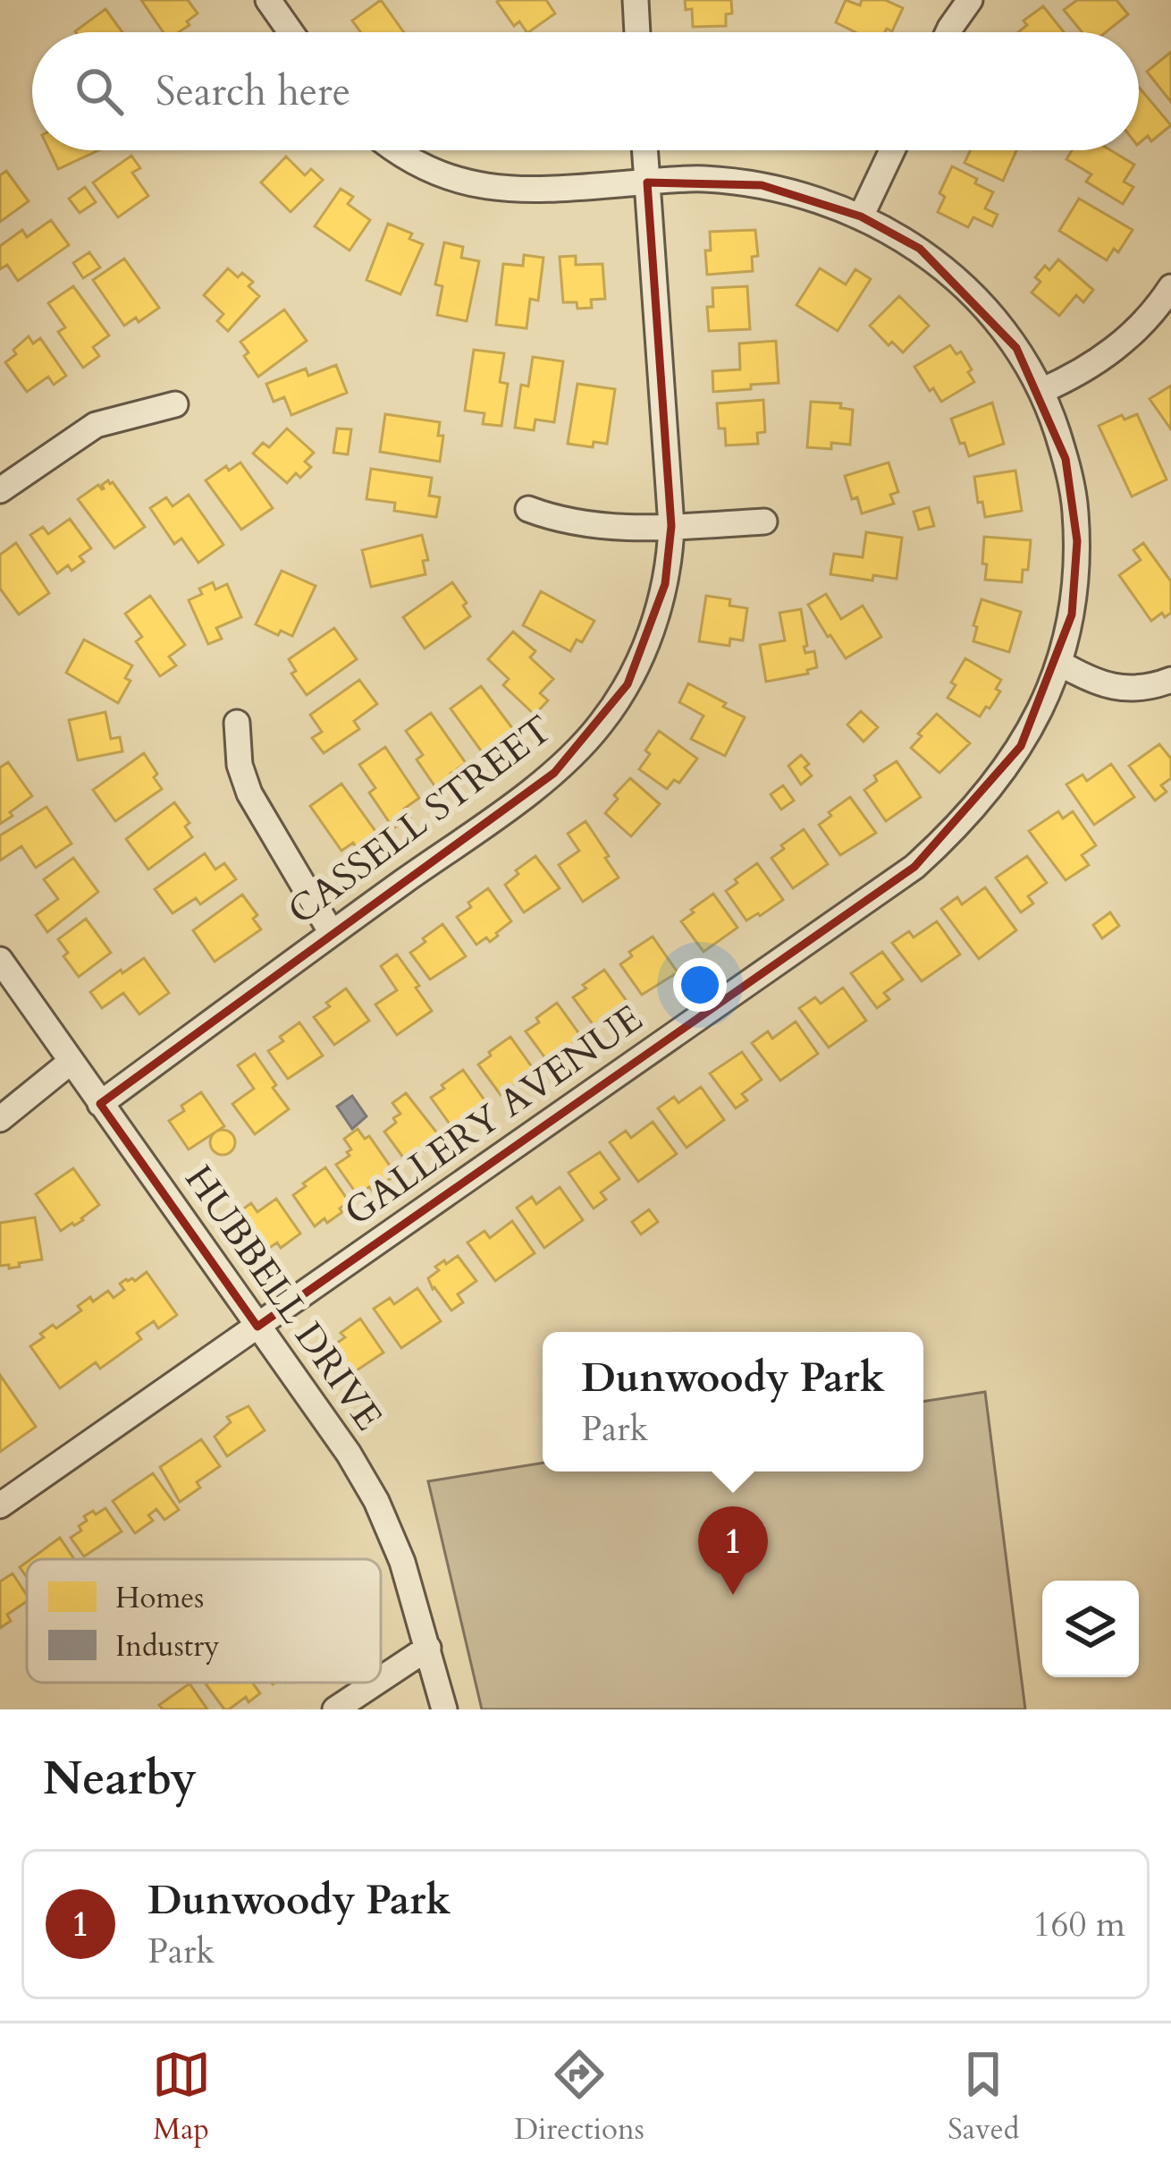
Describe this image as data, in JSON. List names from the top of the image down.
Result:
{
  "streets": {
    "street": ["CASSELL STREET", "GALLERY AVENUE", "HUBBELL DRIVE"]
  },
  "crossings": [
    ["CASSELL STREET", "GALLERY AVENUE"],
    ["CASSELL STREET", "HUBBELL DRIVE"],
    ["GALLERY AVENUE", "HUBBELL DRIVE"]
  ],
  "legend": ["Homes", "Industry"],
  "page": {
    "search": "Search here",
    "popup": ["Dunwoody Park", "Park"],
    "pins": "1",
    "heading": "Nearby",
    "list": [
      {
        "mark": "1",
        "name": "Dunwoody Park",
        "note": "Park",
        "value": "160 m"
      }
    ],
    "nav": ["Map", "Directions", "Saved"]
  }
}
